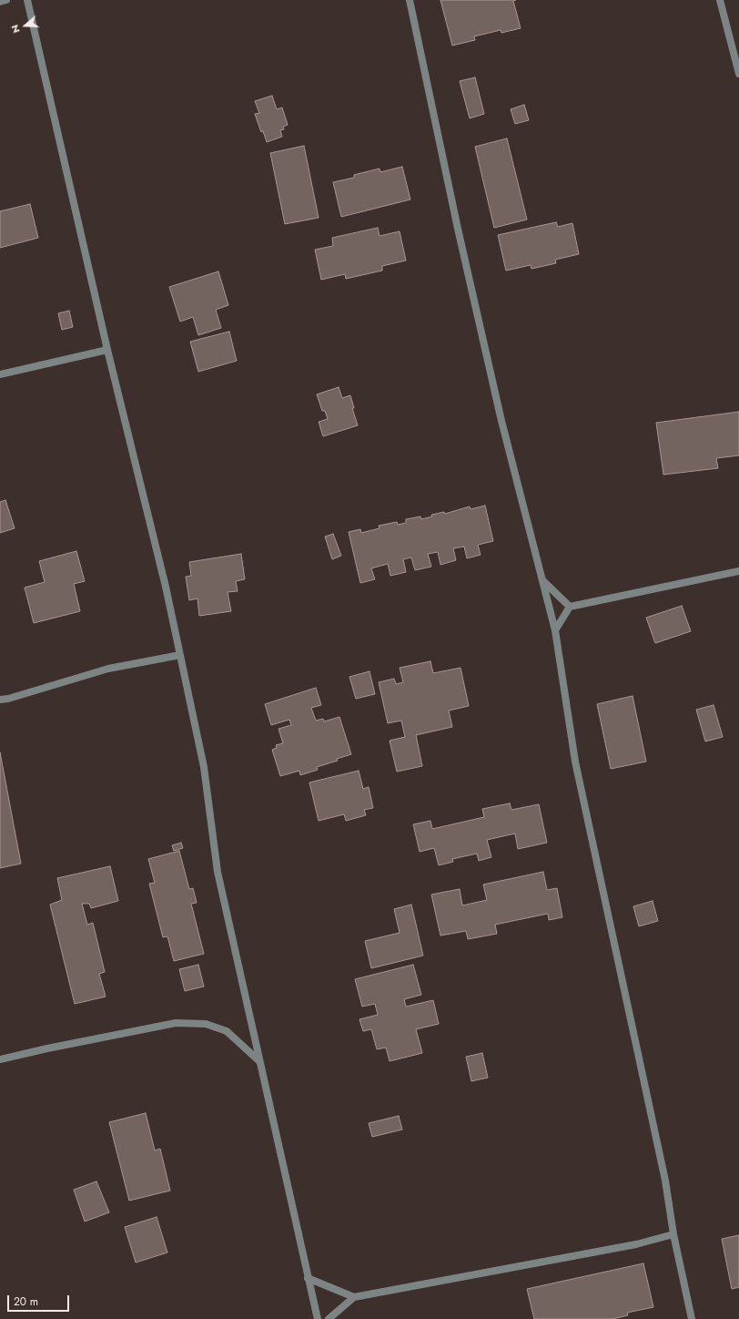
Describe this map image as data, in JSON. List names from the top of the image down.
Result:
{
  "scale_bar": "20 m",
  "north": "left"
}
